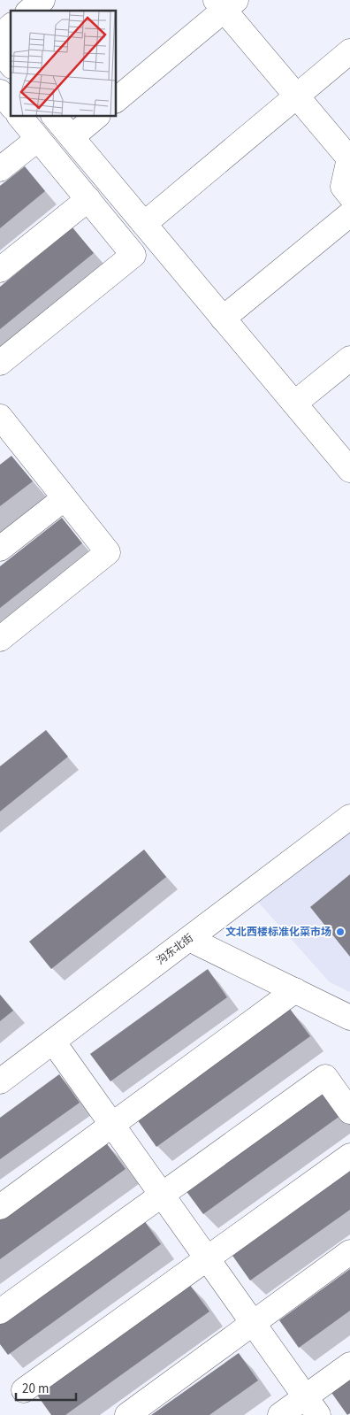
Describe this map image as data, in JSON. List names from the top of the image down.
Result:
{
  "streets": {
    "street": ["沟东北街"]
  },
  "places": ["文北西楼标准化菜市场"],
  "scale_bar": "20 m"
}
